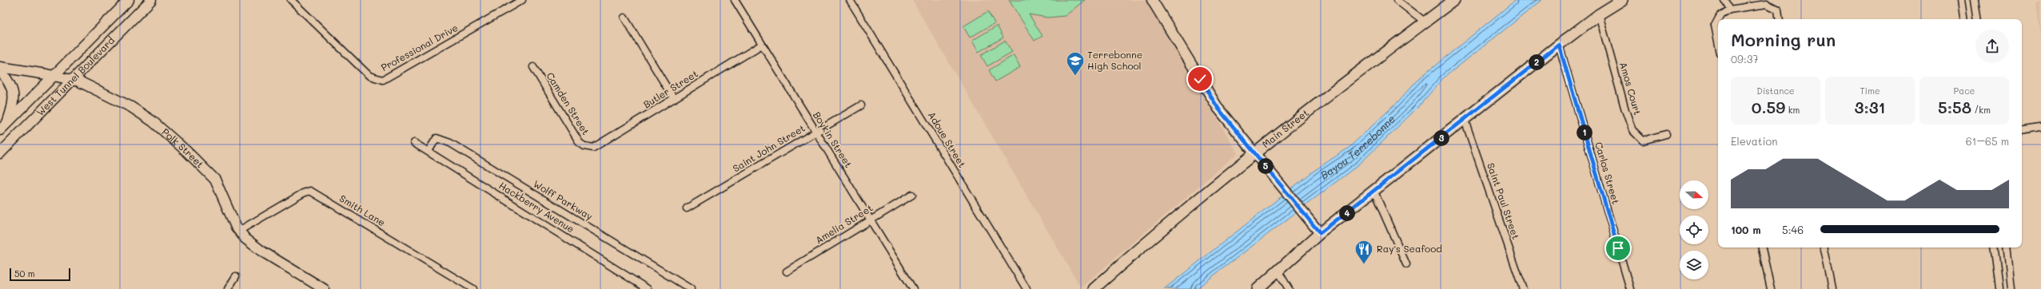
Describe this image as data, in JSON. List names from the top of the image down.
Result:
{
  "streets": {
    "main road": ["Main Street"],
    "street": [
      "Professional Drive",
      "West Tunnel Boulevard",
      "Amos Court",
      "Butler Street",
      "Camden Street",
      "Boykin Street",
      "Adoue Street",
      "Polk Street",
      "Saint John Street",
      "Carlos Street",
      "Wolff Parkway",
      "Saint Paul Street",
      "Hackberry Avenue",
      "Smith Lane",
      "Amelia Street"
    ]
  },
  "crossings": [
    ["West Tunnel Boulevard", "Polk Street"],
    ["Butler Street", "Camden Street"],
    ["Butler Street", "Boykin Street"],
    ["Boykin Street", "Saint John Street"],
    ["Boykin Street", "Amelia Street"],
    ["Polk Street", "Smith Lane"],
    ["Wolff Parkway", "Hackberry Avenue"]
  ],
  "water": ["Bayou Terrebonne"],
  "places": {
    "school or university": ["Terrebonne High School"],
    "restaurant": ["Ray's Seafood"]
  },
  "scale_bar": "50 m",
  "north": "right",
  "page": {
    "heading": ["Morning run", "09:37"],
    "pins": [
      "2",
      "1",
      "3",
      "5",
      "4"
    ],
    "stats": [
      ["Distance", "0.59 km"],
      ["Time", "3:31"],
      ["Pace", "5:58 /km"]
    ],
    "chart": ["Elevation", "61–65 m"],
    "list": [
      {
        "name": "100 m",
        "note": "5:46"
      }
    ],
    "scale": "50 m"
  }
}
